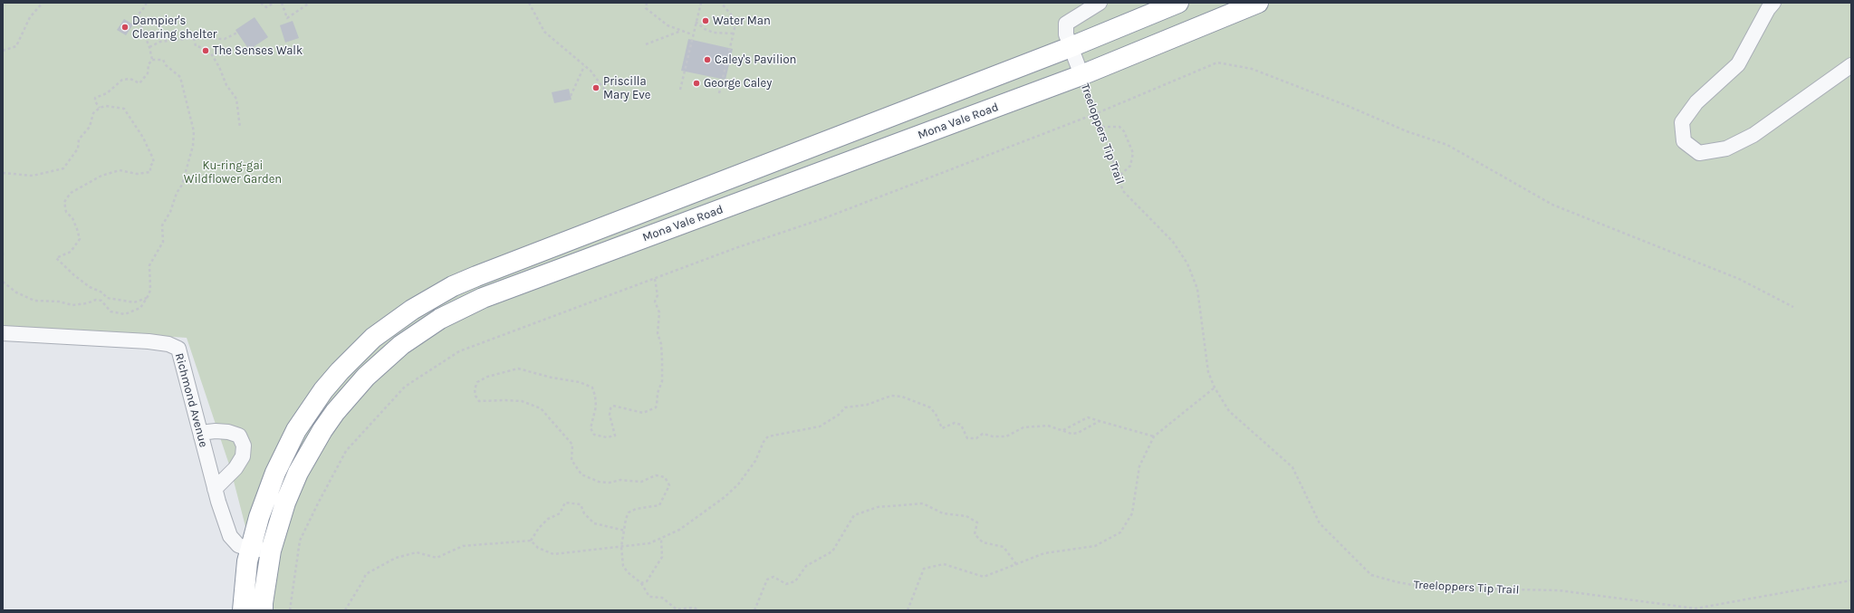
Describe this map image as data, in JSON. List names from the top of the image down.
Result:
{
  "streets": {
    "highway": ["Mona Vale Road"],
    "street": ["Richmond Avenue"],
    "path": ["Treeloppers Tip Trail"]
  },
  "crossings": [
    ["Mona Vale Road", "Treeloppers Tip Trail"],
    ["Mona Vale Road", "Richmond Avenue"]
  ],
  "parks": ["Ku-ring-gai Wildflower Garden"],
  "places": [
    "Water Man",
    "Dampier's Clearing shelter",
    "The Senses Walk",
    "Caley's Pavilion",
    "George Caley",
    "Priscilla Mary Eve"
  ]
}
